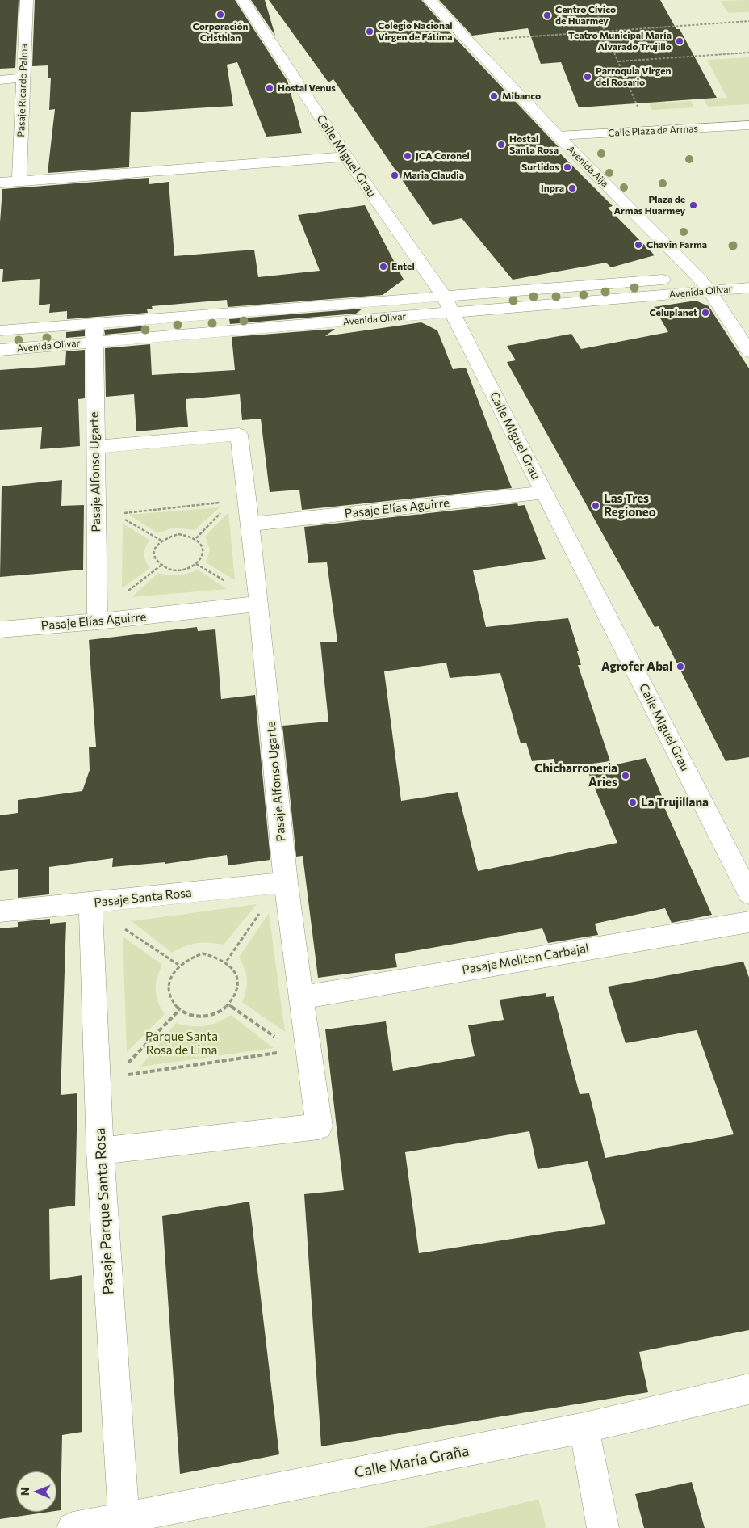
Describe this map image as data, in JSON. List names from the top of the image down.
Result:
{
  "streets": {
    "street": [
      "Pasaje Ricardo Palma",
      "Calle Plaza de Armas",
      "Calle MIguel Grau",
      "Avenida Aija",
      "Avenida Olivar",
      "Pasaje Alfonso Ugarte",
      "Pasaje Elías Aguirre",
      "Pasaje Santa Rosa",
      "Pasaje Meliton Carbajal",
      "Pasaje Parque Santa Rosa",
      "Calle María Graña"
    ]
  },
  "crossings": [
    ["Calle Plaza de Armas", "Avenida Aija"],
    ["Calle MIguel Grau", "Avenida Olivar"],
    ["Calle MIguel Grau", "Pasaje Elías Aguirre"],
    ["Avenida Aija", "Avenida Olivar"],
    ["Avenida Olivar", "Pasaje Alfonso Ugarte"],
    ["Pasaje Alfonso Ugarte", "Pasaje Elías Aguirre"],
    ["Pasaje Alfonso Ugarte", "Pasaje Santa Rosa"],
    ["Pasaje Alfonso Ugarte", "Pasaje Meliton Carbajal"],
    ["Pasaje Alfonso Ugarte", "Pasaje Parque Santa Rosa"],
    ["Pasaje Santa Rosa", "Pasaje Parque Santa Rosa"],
    ["Pasaje Parque Santa Rosa", "Calle María Graña"]
  ],
  "parks": ["Parque Santa Rosa de Lima"],
  "places": [
    "Corporación Cristhian",
    "Centro Cívico de Huarmey",
    "Colegio Nacional Virgen de Fátima",
    "Teatro Municipal María Alvarado Trujillo",
    "Parroquia Virgen del Rosario",
    "Hostal Venus",
    "Mibanco",
    "Hostal Santa Rosa",
    "JCA Coronel",
    "Surtidos",
    "Maria Claudia",
    "Inpra",
    "Plaza de Armas Huarmey",
    "Chavin Farma",
    "Entel",
    "Celuplanet",
    "Las Tres Regioneo",
    "Agrofer Abal",
    "Chicharroneria Aries",
    "La Trujillana"
  ],
  "north": "left"
}
